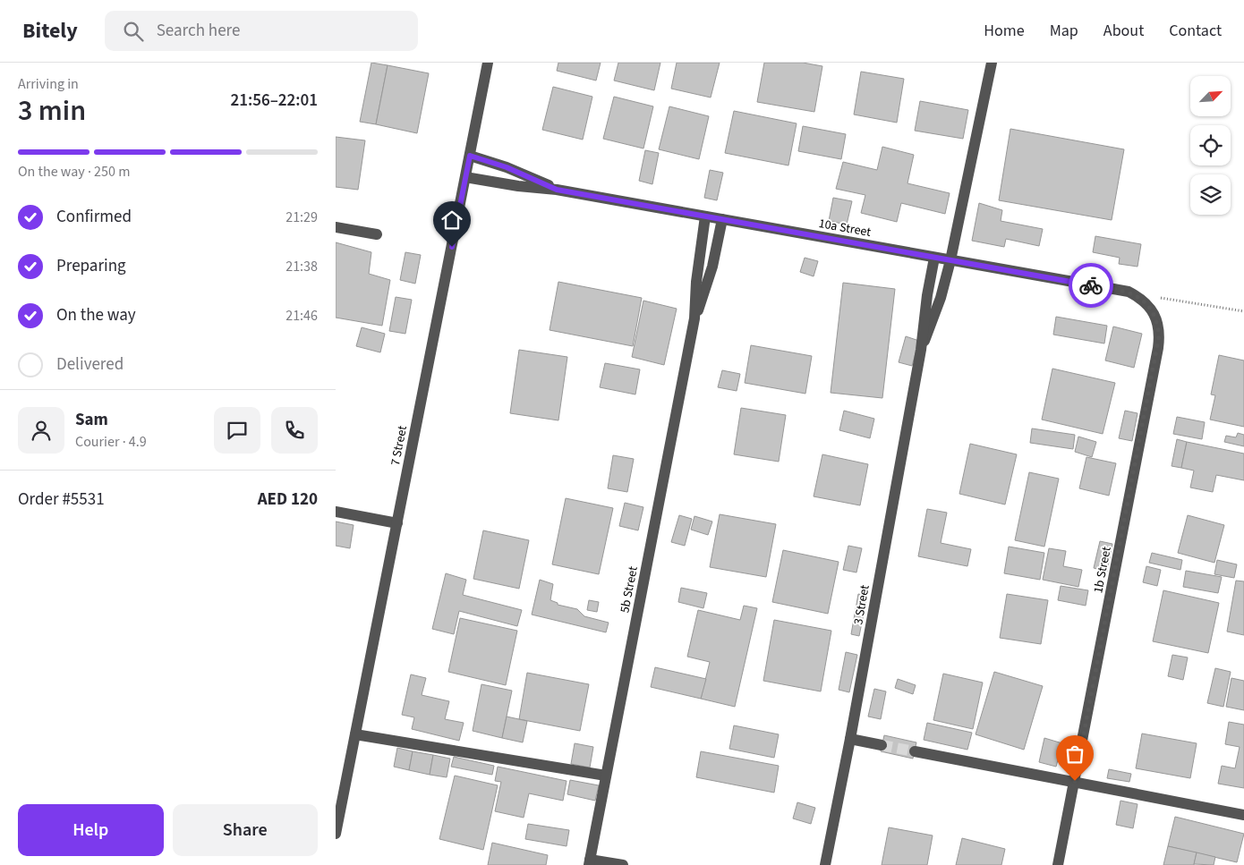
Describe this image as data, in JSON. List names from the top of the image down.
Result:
{
  "streets": {
    "street": [
      "10a Street",
      "7 Street",
      "1b Street",
      "5b Street",
      "3 Street"
    ]
  },
  "crossings": [
    ["10a Street", "7 Street"],
    ["10a Street", "1b Street"],
    ["10a Street", "5b Street"],
    ["10a Street", "3 Street"]
  ],
  "north": "top right",
  "page": {
    "header": "Bitely",
    "search": "Search here",
    "nav": [
      "Home",
      "Map",
      "About",
      "Contact"
    ],
    "heading": ["3 min", "Arriving in", "21:56–22:01"],
    "panel": [
      "Sam",
      "Courier · 4.9",
      "Order #5531",
      "AED 120"
    ],
    "bar": "On the way · 250 m",
    "list": [
      ["Confirmed", "21:29"],
      ["Preparing", "21:38"],
      ["On the way", "21:46"],
      "Delivered"
    ],
    "buttons": ["Help", "Share"]
  }
}
